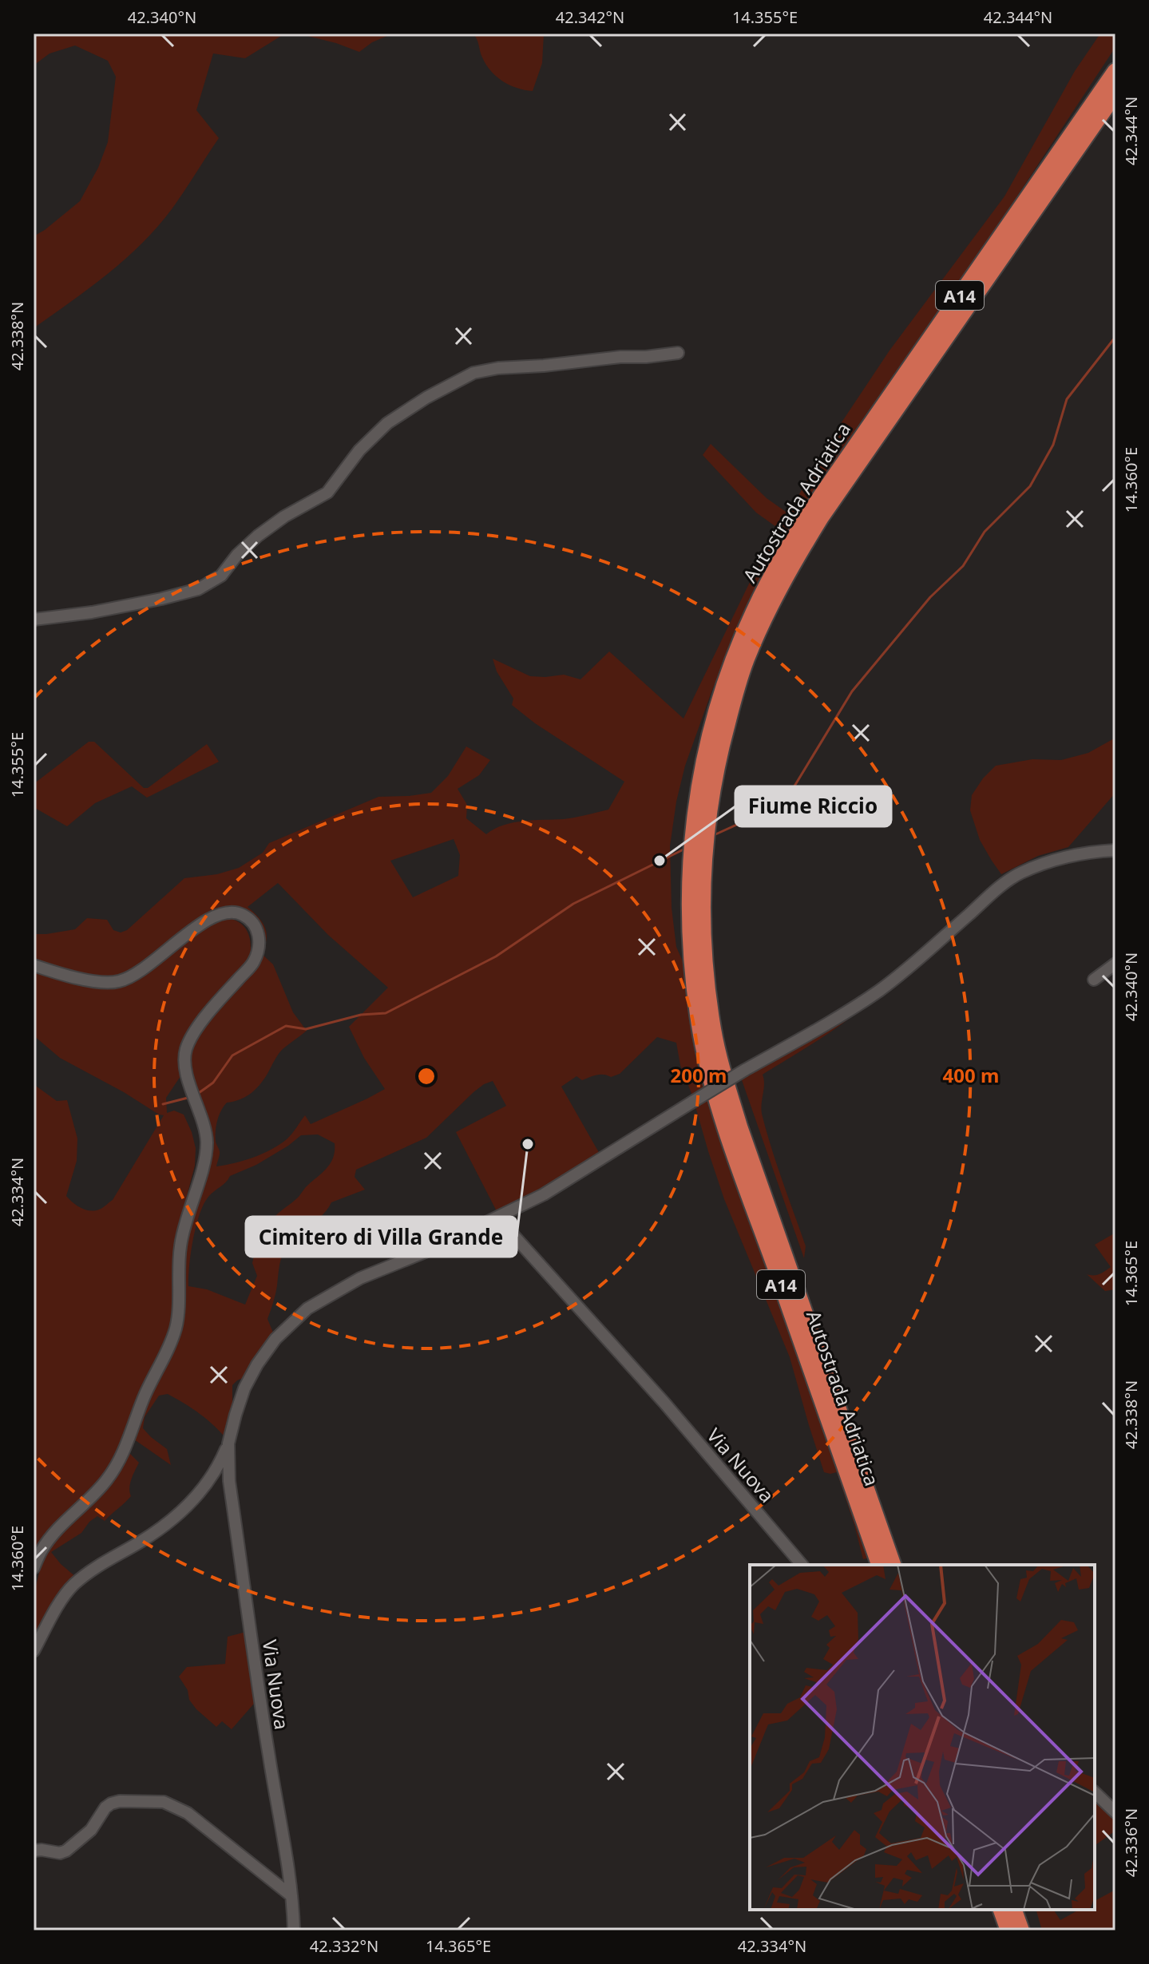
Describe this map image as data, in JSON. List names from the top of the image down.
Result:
{
  "streets": {
    "highway": ["A14", "Autostrada Adriatica"],
    "street": ["Via Nuova"]
  },
  "places": ["Fiume Riccio", "Cimitero di Villa Grande"],
  "coordinates": [
    "42.340°N",
    "42.342°N",
    "14.355°E",
    "42.344°N",
    "42.338°N",
    "14.360°E",
    "42.334°N",
    "14.365°E",
    "42.336°N",
    "42.332°N"
  ],
  "rings": ["200 m", "400 m"]
}
